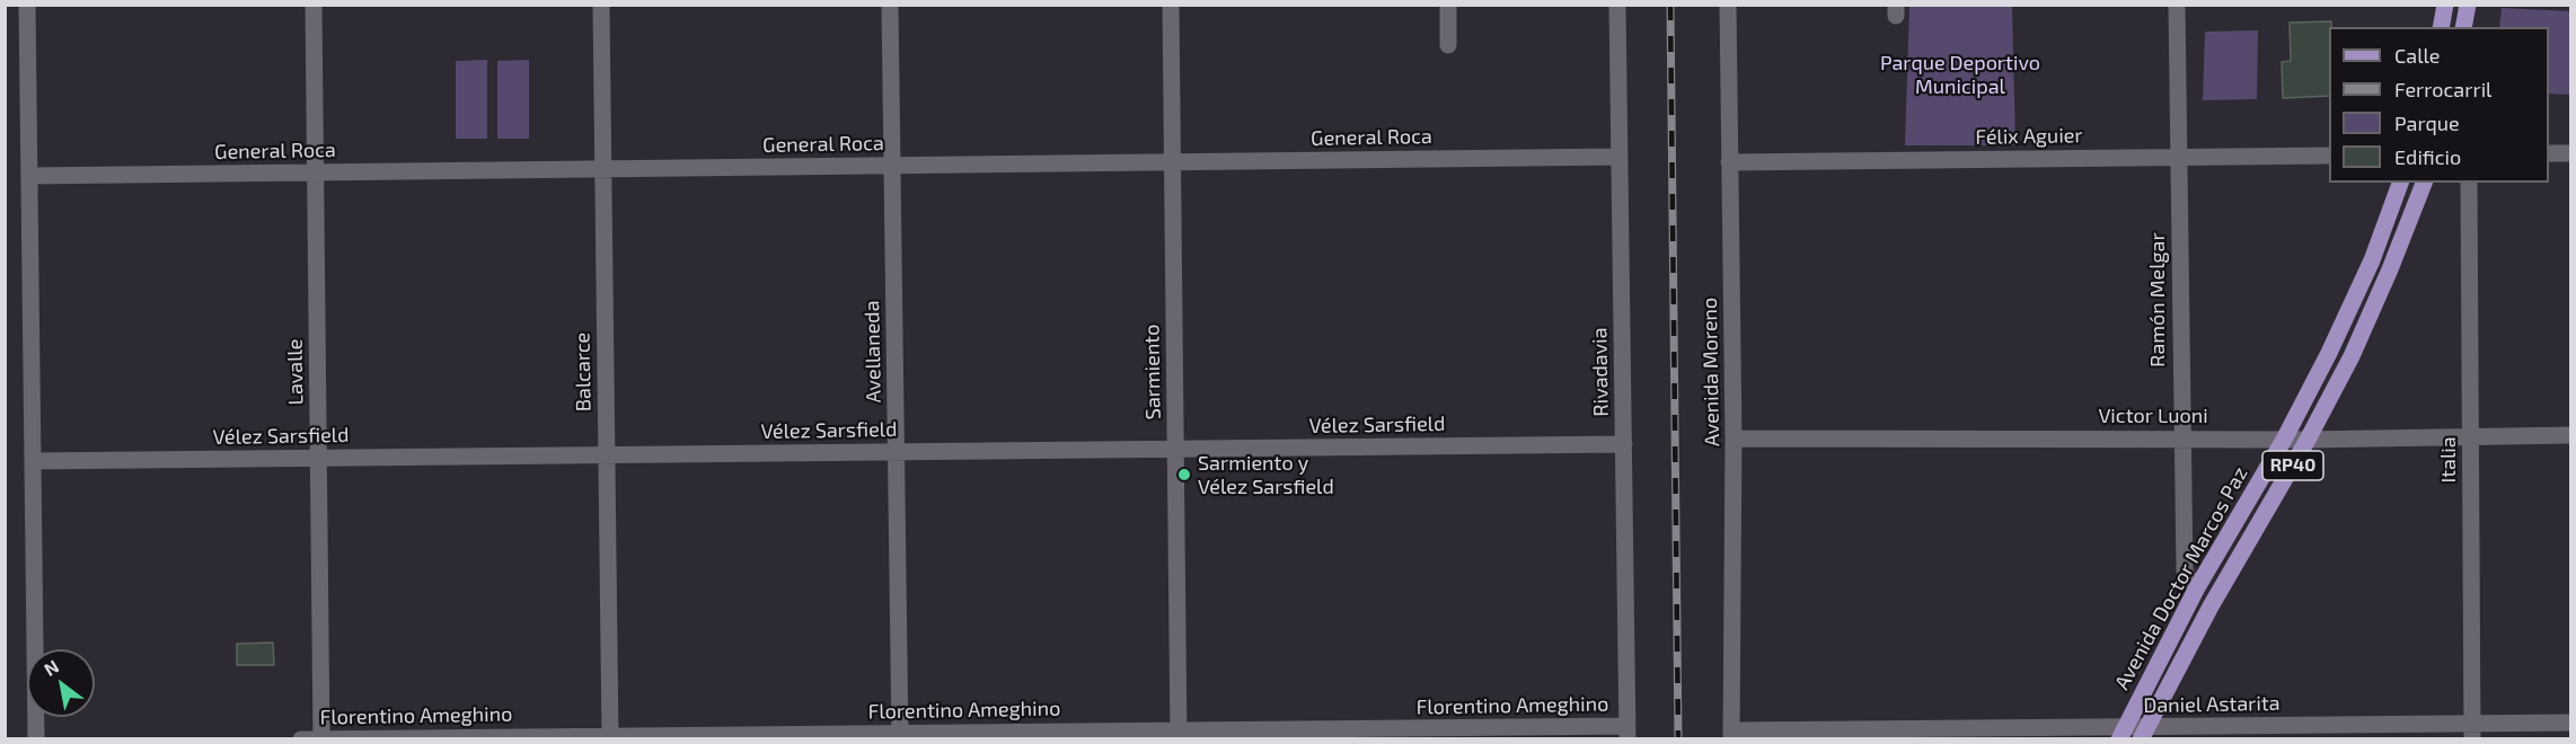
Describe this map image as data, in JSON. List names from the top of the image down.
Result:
{
  "streets": {
    "main road": ["RP40", "Avenida Doctor Marcos Paz"],
    "street": [
      "Félix Aguier",
      "General Roca",
      "Ramón Melgar",
      "Avellaneda",
      "Lavalle",
      "Balcarce",
      "Sarmiento",
      "Rivadavia",
      "Avenida Moreno",
      "Victor Luoni",
      "Vélez Sarsfield",
      "Italia",
      "Daniel Astarita",
      "Florentino Ameghino"
    ]
  },
  "crossings": [
    ["Félix Aguier", "Ramón Melgar"],
    ["Félix Aguier", "Avenida Moreno"],
    ["General Roca", "Avellaneda"],
    ["General Roca", "Lavalle"],
    ["General Roca", "Balcarce"],
    ["General Roca", "Sarmiento"],
    ["General Roca", "Rivadavia"],
    ["Ramón Melgar", "Victor Luoni"],
    ["Ramón Melgar", "Avenida Doctor Marcos Paz"],
    ["Avellaneda", "Vélez Sarsfield"],
    ["Avellaneda", "Florentino Ameghino"],
    ["Lavalle", "Vélez Sarsfield"],
    ["Lavalle", "Florentino Ameghino"],
    ["Balcarce", "Vélez Sarsfield"],
    ["Balcarce", "Florentino Ameghino"],
    ["Sarmiento", "Vélez Sarsfield"],
    ["Sarmiento", "Florentino Ameghino"],
    ["Rivadavia", "Vélez Sarsfield"],
    ["Rivadavia", "Florentino Ameghino"],
    ["Avenida Moreno", "Victor Luoni"],
    ["Avenida Moreno", "Daniel Astarita"],
    ["Victor Luoni", "Italia"],
    ["Victor Luoni", "Avenida Doctor Marcos Paz"],
    ["Italia", "Daniel Astarita"],
    ["Avenida Doctor Marcos Paz", "Daniel Astarita"]
  ],
  "parks": ["Parque Deportivo Municipal"],
  "places": ["Sarmiento y Vélez Sarsfield"],
  "legend": [
    "Calle",
    "Ferrocarril",
    "Parque",
    "Edificio"
  ],
  "north": "top left"
}
